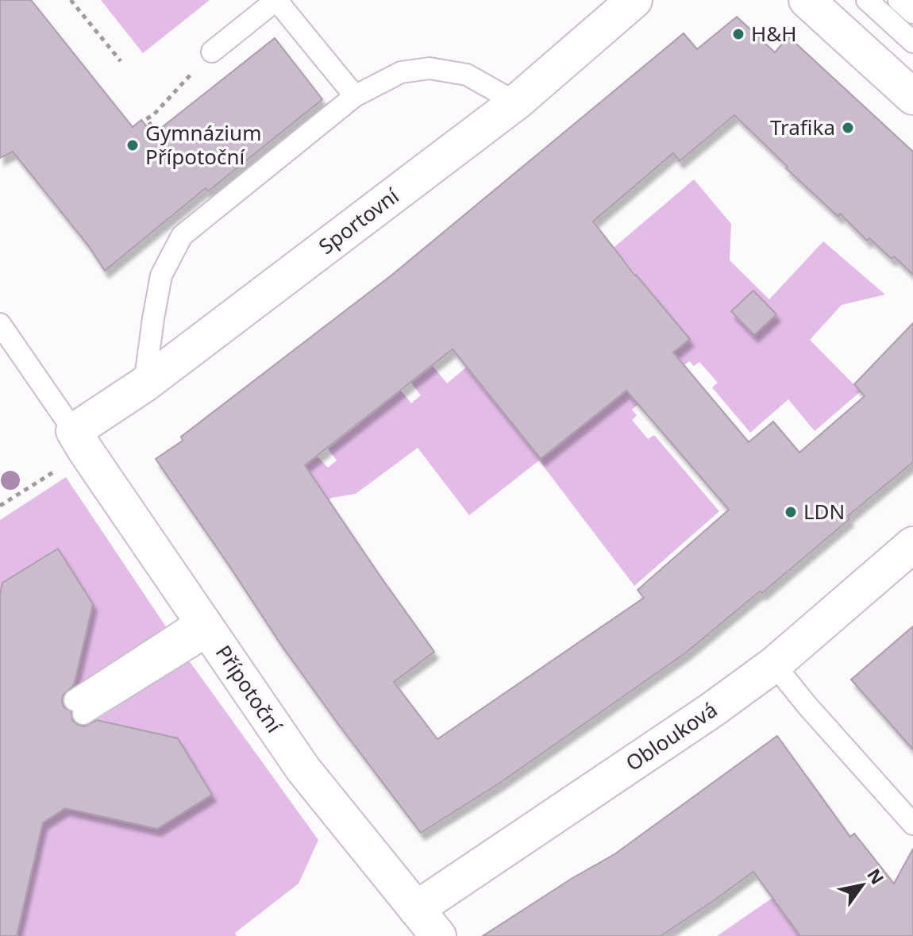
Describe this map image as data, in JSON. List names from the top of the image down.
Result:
{
  "streets": {
    "street": ["Sportovní", "Přípotoční", "Oblouková"]
  },
  "crossings": [
    ["Sportovní", "Přípotoční"],
    ["Přípotoční", "Oblouková"]
  ],
  "places": [
    "H&H",
    "Trafika",
    "Gymnázium Přípotoční",
    "LDN"
  ],
  "north": "top right"
}
